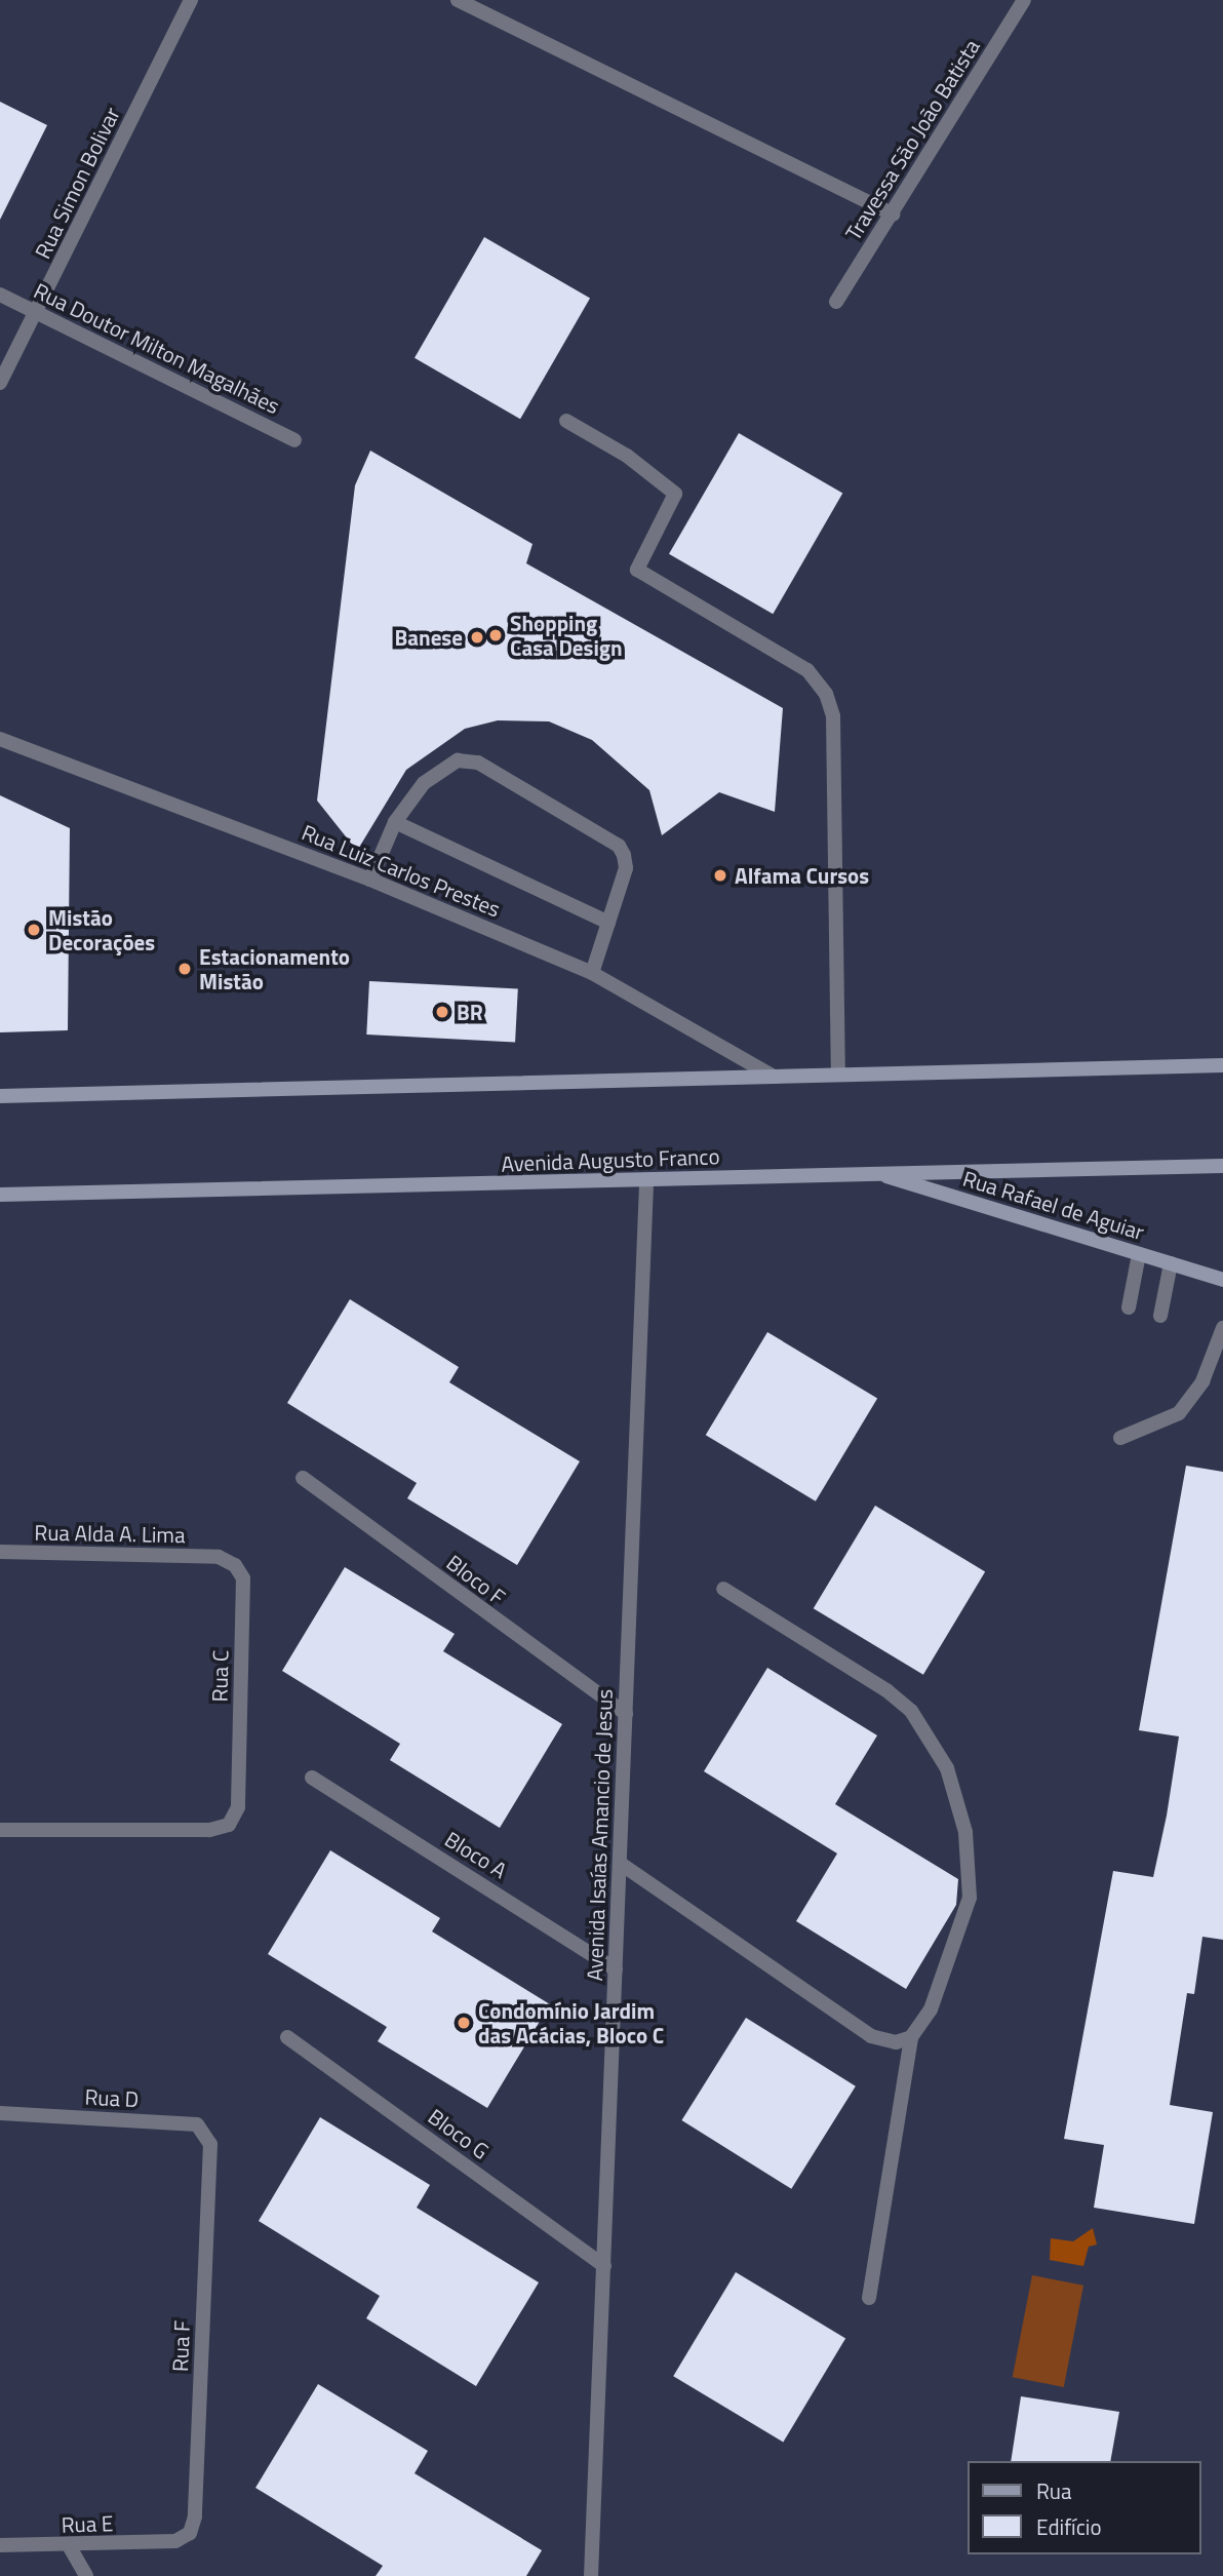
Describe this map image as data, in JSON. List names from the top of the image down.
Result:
{
  "streets": {
    "main road": ["Avenida Augusto Franco", "Rua Rafael de Aguiar"],
    "street": [
      "Travessa São João Batista",
      "Rua Simon Bolivar",
      "Rua Doutor Milton Magalhães",
      "Rua Luiz Carlos Prestes",
      "Rua Alda A. Lima",
      "Bloco F",
      "Rua C",
      "Avenida Isaías Amancio de Jesus",
      "Bloco A",
      "Rua D",
      "Bloco G",
      "Rua F",
      "Rua E"
    ]
  },
  "crossings": [
    ["Rua Simon Bolivar", "Rua Doutor Milton Magalhães"],
    ["Avenida Augusto Franco", "Rua Rafael de Aguiar"],
    ["Avenida Augusto Franco", "Avenida Isaías Amancio de Jesus"],
    ["Rua Alda A. Lima", "Rua C"],
    ["Bloco F", "Avenida Isaías Amancio de Jesus"],
    ["Avenida Isaías Amancio de Jesus", "Bloco A"],
    ["Avenida Isaías Amancio de Jesus", "Bloco G"],
    ["Rua D", "Rua F"],
    ["Rua F", "Rua E"]
  ],
  "places": [
    "Shopping Casa Design",
    "Banese",
    "Alfama Cursos",
    "Mistão Decorações",
    "Estacionamento Mistão",
    "BR",
    "Condomínio Jardim das Acácias, Bloco C"
  ],
  "legend": ["Rua", "Edifício"]
}
